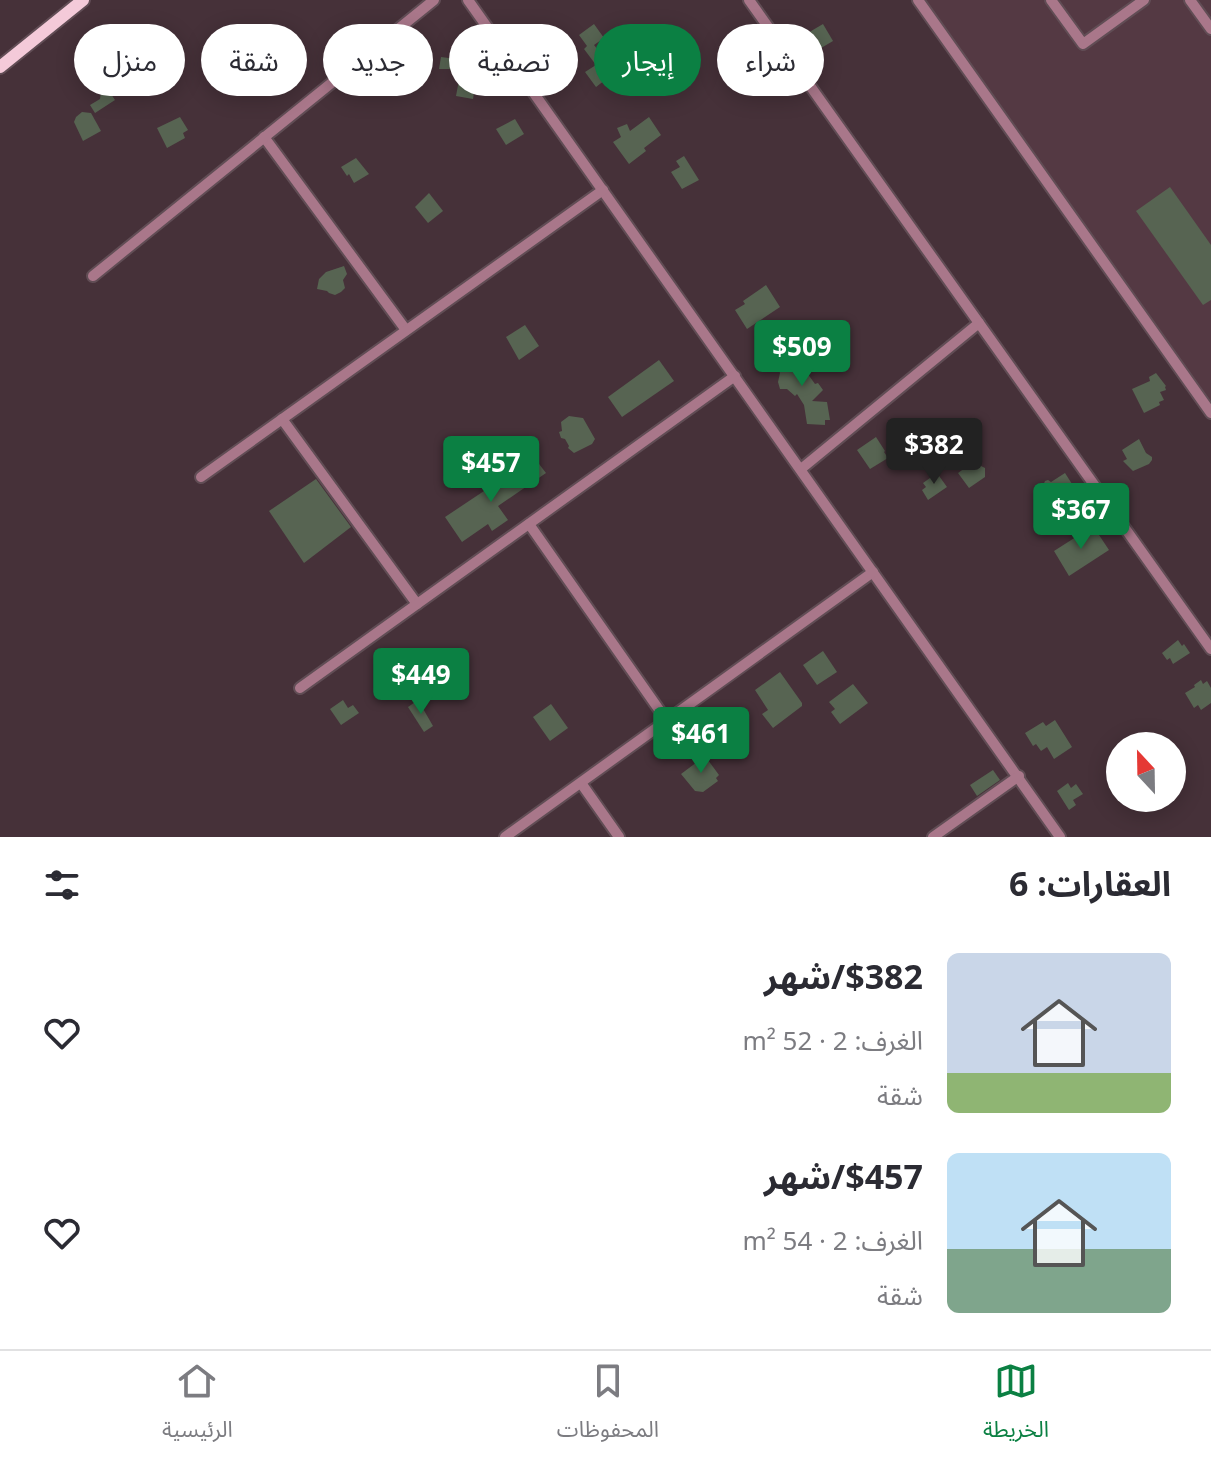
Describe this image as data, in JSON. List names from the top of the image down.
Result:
{
  "north": "top",
  "page": {
    "chip": [
      "شراء",
      "إيجار",
      "تصفية",
      "جديد",
      "شقة",
      "منزل"
    ],
    "price": [
      "$509",
      "$382",
      "$457",
      "$367",
      "$449",
      "$461"
    ],
    "heading": "العقارات: 6",
    "list": [
      {
        "name": "$382/شهر",
        "note": "الغرف: 2 · 52 m² · شقة"
      },
      {
        "name": "$457/شهر",
        "note": "الغرف: 2 · 54 m² · شقة"
      }
    ],
    "tabs": ["الخريطة", "المحفوظات", "الرئيسية"]
  }
}
